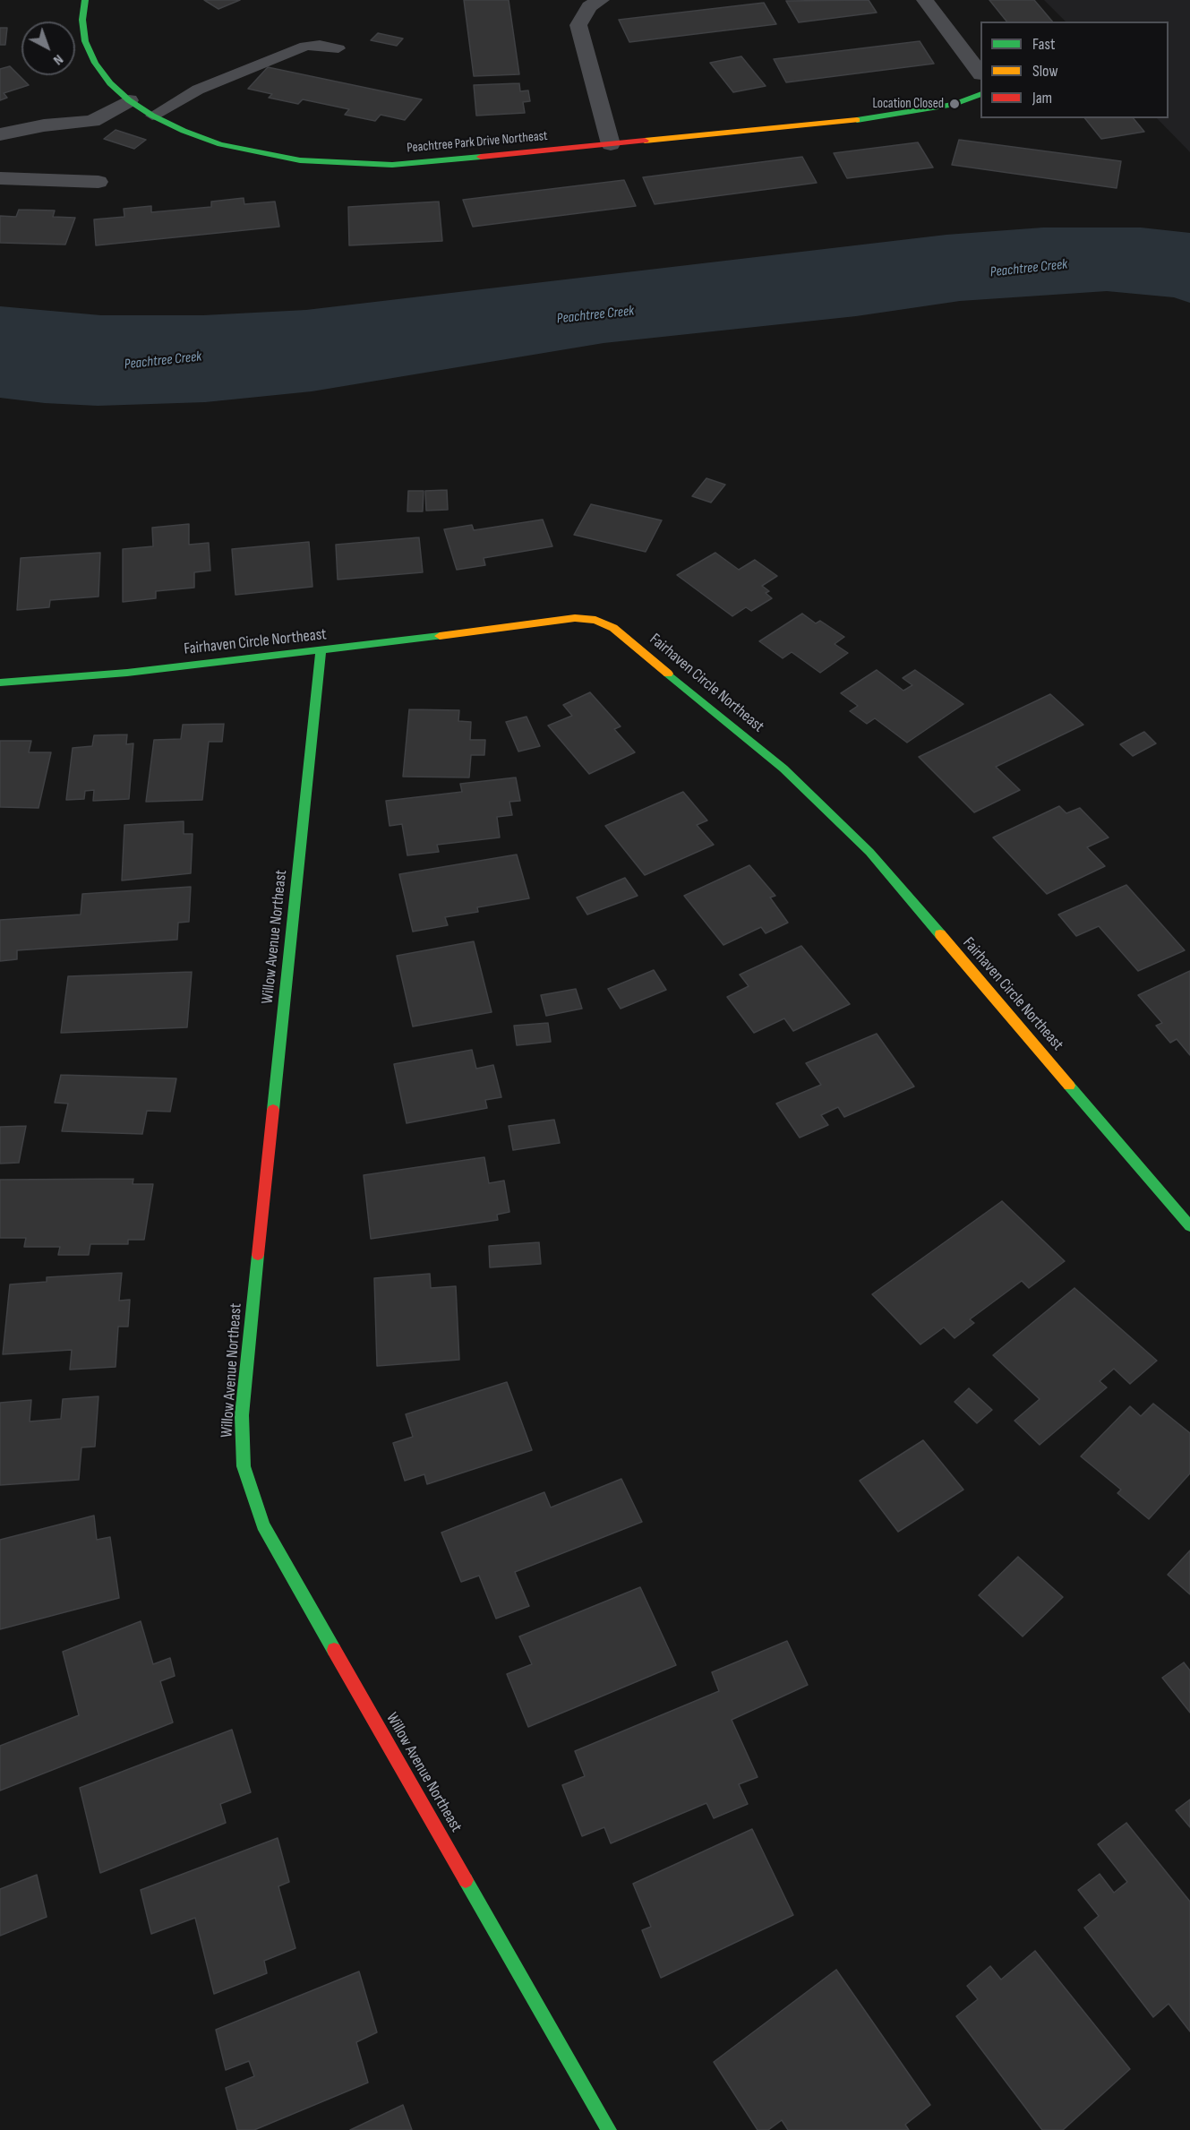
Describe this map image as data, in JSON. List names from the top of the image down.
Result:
{
  "streets": {
    "street": ["Peachtree Park Drive Northeast", "Fairhaven Circle Northeast", "Willow Avenue Northeast"]
  },
  "crossings": [
    ["Fairhaven Circle Northeast", "Willow Avenue Northeast"]
  ],
  "water": ["Peachtree Creek"],
  "places": ["Location Closed"],
  "legend": ["Fast", "Slow", "Jam"],
  "north": "bottom right"
}
